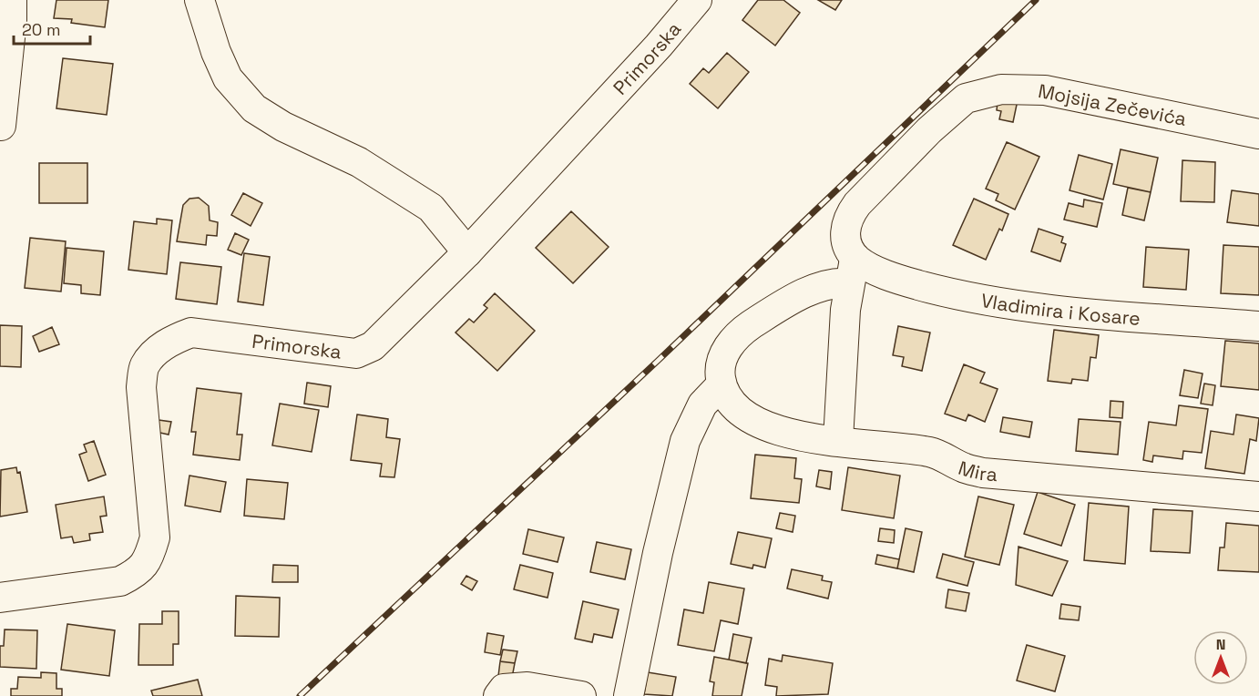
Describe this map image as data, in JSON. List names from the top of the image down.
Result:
{
  "streets": {
    "street": [
      "Primorska",
      "Mojsija Zečevića",
      "Vladimira i Kosare",
      "Mira"
    ]
  },
  "crossings": [
    ["Mojsija Zečevića", "Vladimira i Kosare"]
  ],
  "scale_bar": "20 m",
  "north": "top"
}
